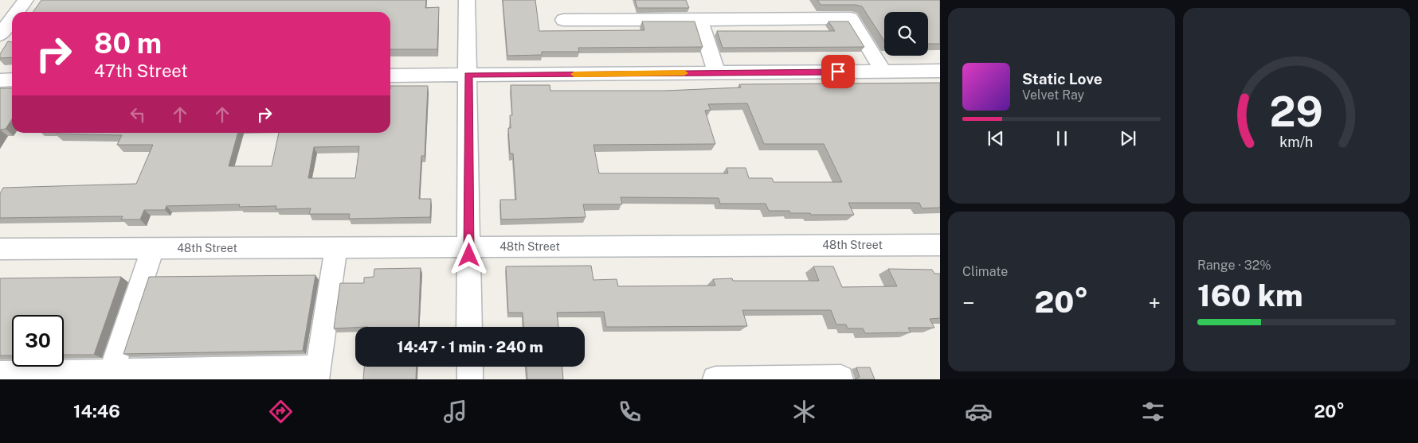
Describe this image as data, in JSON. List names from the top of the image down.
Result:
{
  "streets": {
    "street": ["48th Street"]
  },
  "page": {
    "turn": ["80 m", "47th Street"],
    "song": ["Static Love", "Velvet Ray"],
    "tile": [
      "Climate",
      ["Range · 32%", "160 km"]
    ],
    "heat": ["−", "20°", "+"],
    "limit": "30",
    "trip": "14:47 · 1 min · 240 m",
    "tabs": ["14:46", "20°"],
    "gauge": ["29", "km/h"]
  }
}
